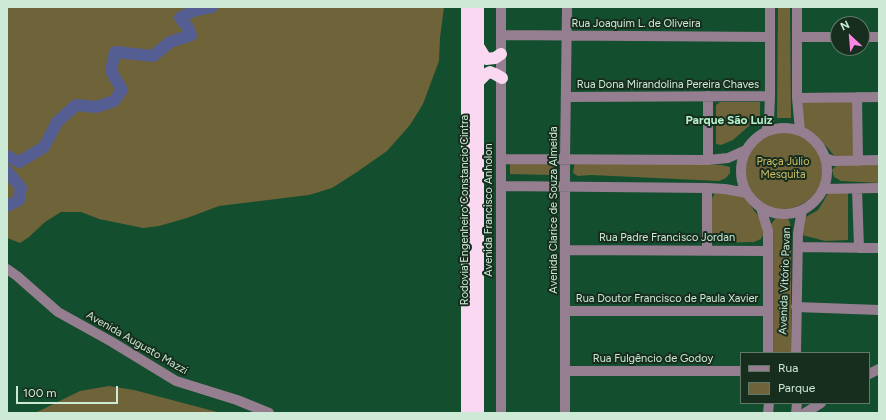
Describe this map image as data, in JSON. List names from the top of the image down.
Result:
{
  "streets": {
    "highway": ["Rodovia Engenheiro Constancio Cintra"],
    "street": [
      "Rua Joaquim L. de Oliveira",
      "Rua Dona Mirandolina Pereira Chaves",
      "Avenida Francisco Anholon",
      "Avenida Clarice de Souza Almeida",
      "Rua Padre Francisco Jordan",
      "Avenida Vitório Pavan",
      "Rua Doutor Francisco de Paula Xavier",
      "Avenida Augusto Mazzi",
      "Rua Fulgêncio de Godoy"
    ]
  },
  "crossings": [
    ["Rua Joaquim L. de Oliveira", "Avenida Francisco Anholon"],
    ["Rua Joaquim L. de Oliveira", "Avenida Clarice de Souza Almeida"],
    ["Rua Dona Mirandolina Pereira Chaves", "Avenida Clarice de Souza Almeida"],
    ["Avenida Clarice de Souza Almeida", "Rua Padre Francisco Jordan"],
    ["Avenida Clarice de Souza Almeida", "Rua Doutor Francisco de Paula Xavier"],
    ["Avenida Clarice de Souza Almeida", "Rua Fulgêncio de Godoy"],
    ["Rua Padre Francisco Jordan", "Avenida Vitório Pavan"],
    ["Avenida Vitório Pavan", "Rua Doutor Francisco de Paula Xavier"]
  ],
  "districts": ["Parque São Luiz"],
  "parks": ["Praça Júlio Mesquita"],
  "legend": ["Rua", "Parque"],
  "scale_bar": "100 m",
  "north": "top left"
}
